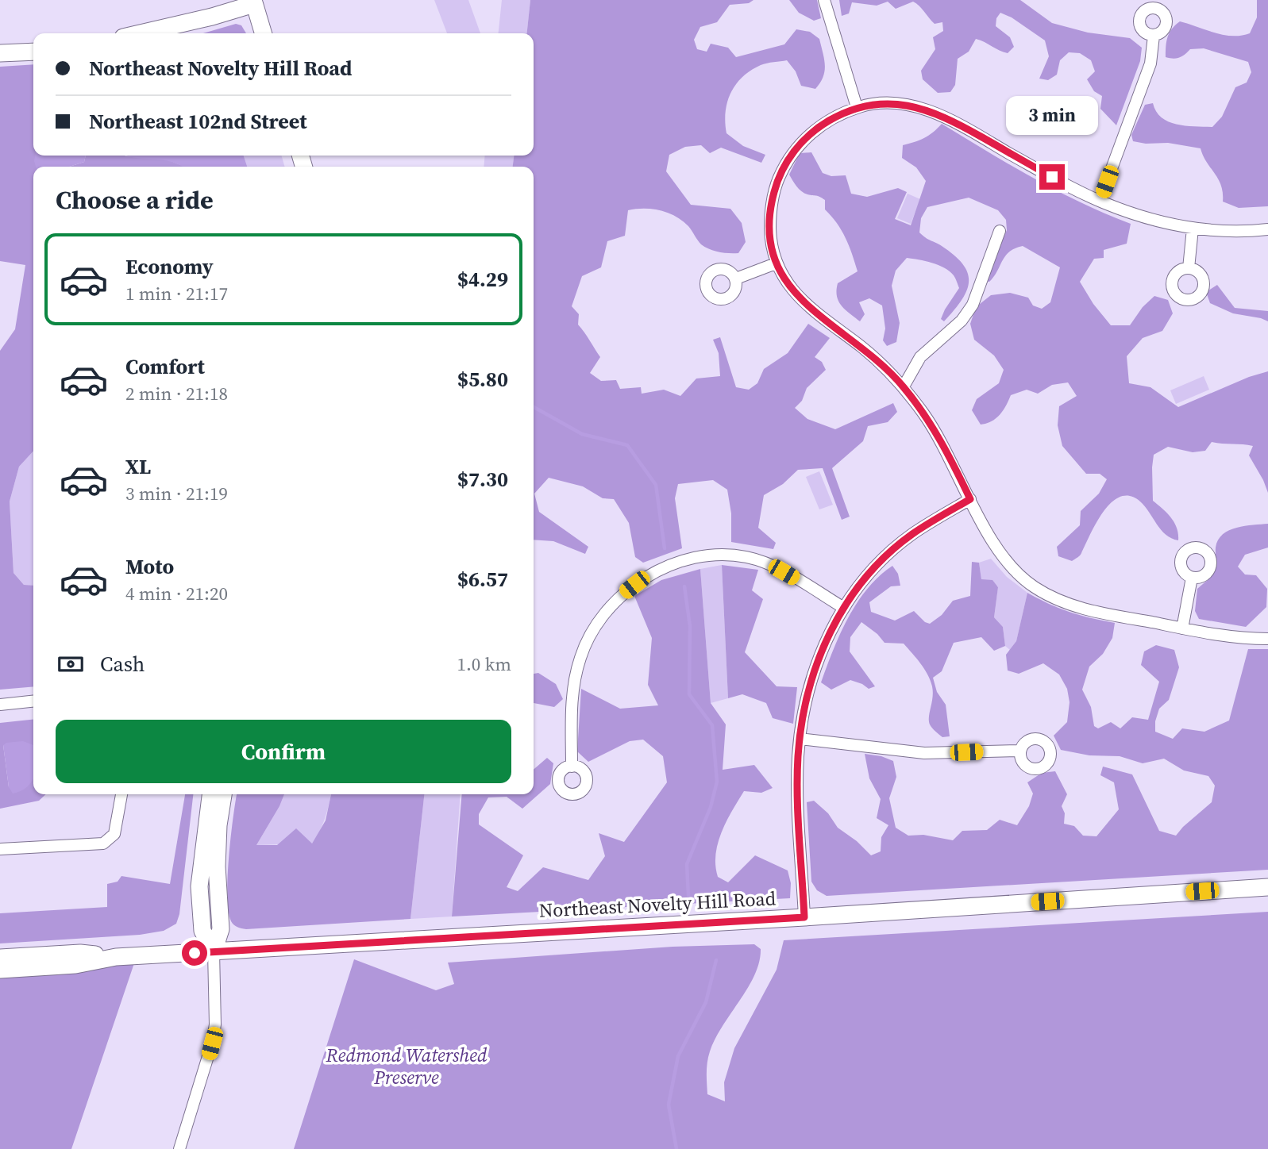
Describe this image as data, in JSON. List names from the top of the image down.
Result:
{
  "streets": {
    "main road": ["Northeast Novelty Hill Road"]
  },
  "parks": ["Redmond Watershed Preserve"],
  "page": {
    "banner": ["Northeast Novelty Hill Road", "Northeast 102nd Street"],
    "bubble": "3 min",
    "heading": "Choose a ride",
    "list": [
      {
        "name": "Economy",
        "note": "1 min · 21:17",
        "value": "$4.29"
      },
      {
        "name": "Comfort",
        "note": "2 min · 21:18",
        "value": "$5.80"
      },
      {
        "name": "XL",
        "note": "3 min · 21:19",
        "value": "$7.30"
      },
      {
        "name": "Moto",
        "note": "4 min · 21:20",
        "value": "$6.57"
      }
    ],
    "pay": ["Cash", "1.0 km"],
    "buttons": "Confirm"
  }
}
